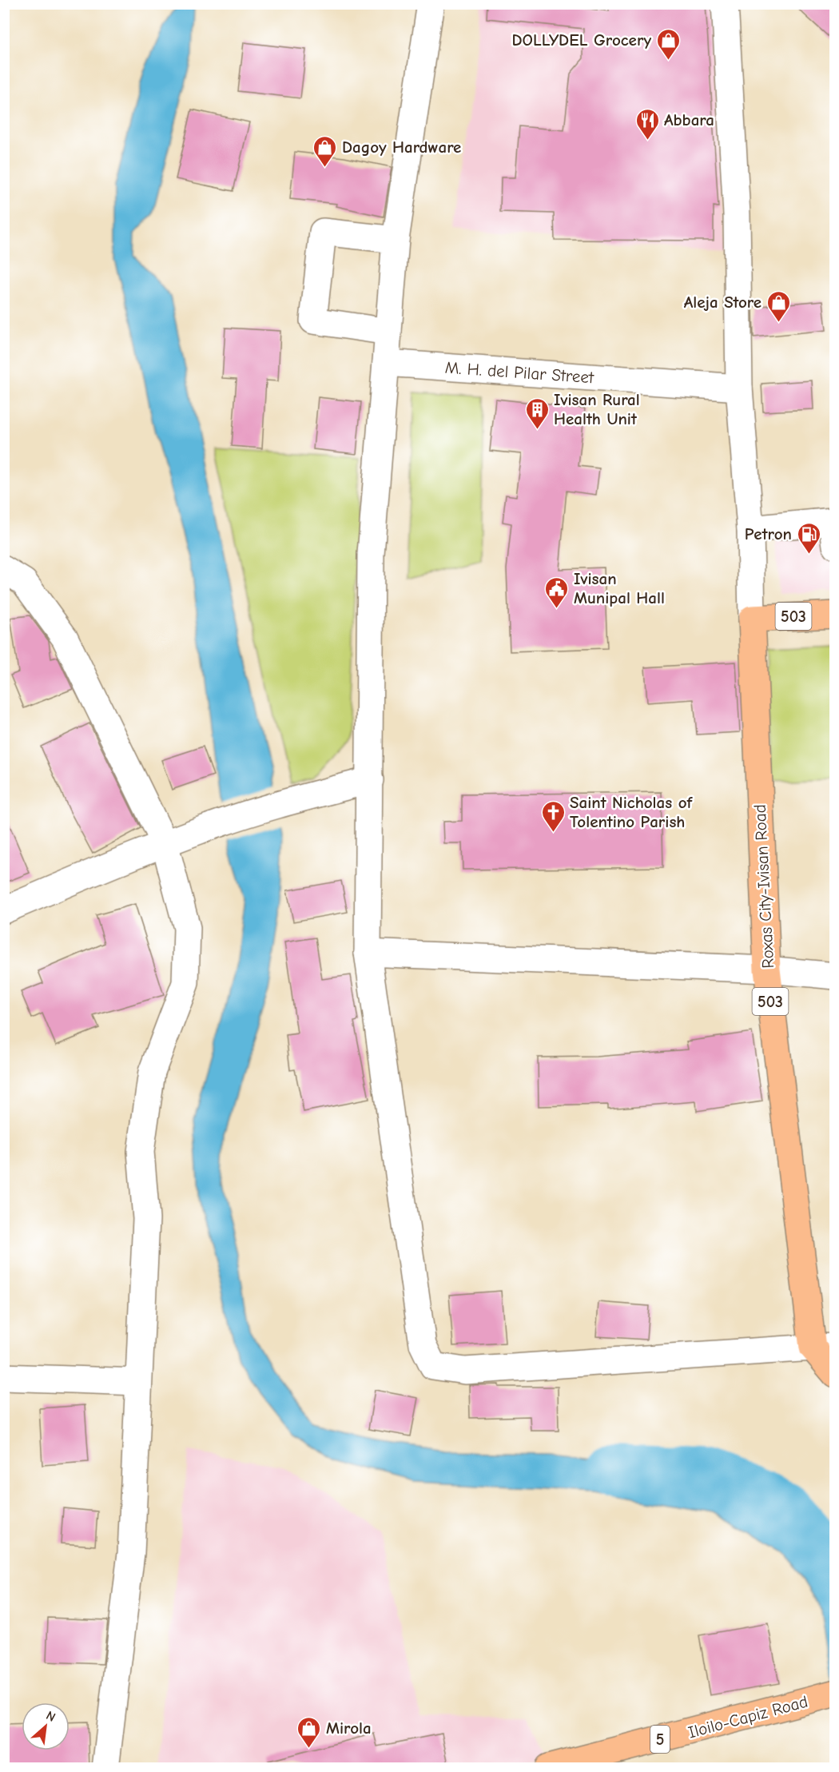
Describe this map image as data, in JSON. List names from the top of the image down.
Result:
{
  "streets": {
    "main road": [
      "503",
      "Roxas City-Ivisan Road",
      "Iloilo-Capiz Road",
      "5"
    ],
    "street": ["M. H. del Pilar Street"]
  },
  "crossings": [
    ["503", "Roxas City-Ivisan Road"]
  ],
  "places": {
    "shop": [
      "DOLLYDEL Grocery",
      "Dagoy Hardware",
      "Aleja Store",
      "Mirola"
    ],
    "restaurant": ["Abbara"],
    "building": ["Ivisan Rural Health Unit"],
    "fuel station": ["Petron"],
    "public building": ["Ivisan Munipal Hall"],
    "church": ["Saint Nicholas of Tolentino Parish"]
  },
  "north": "top right"
}
